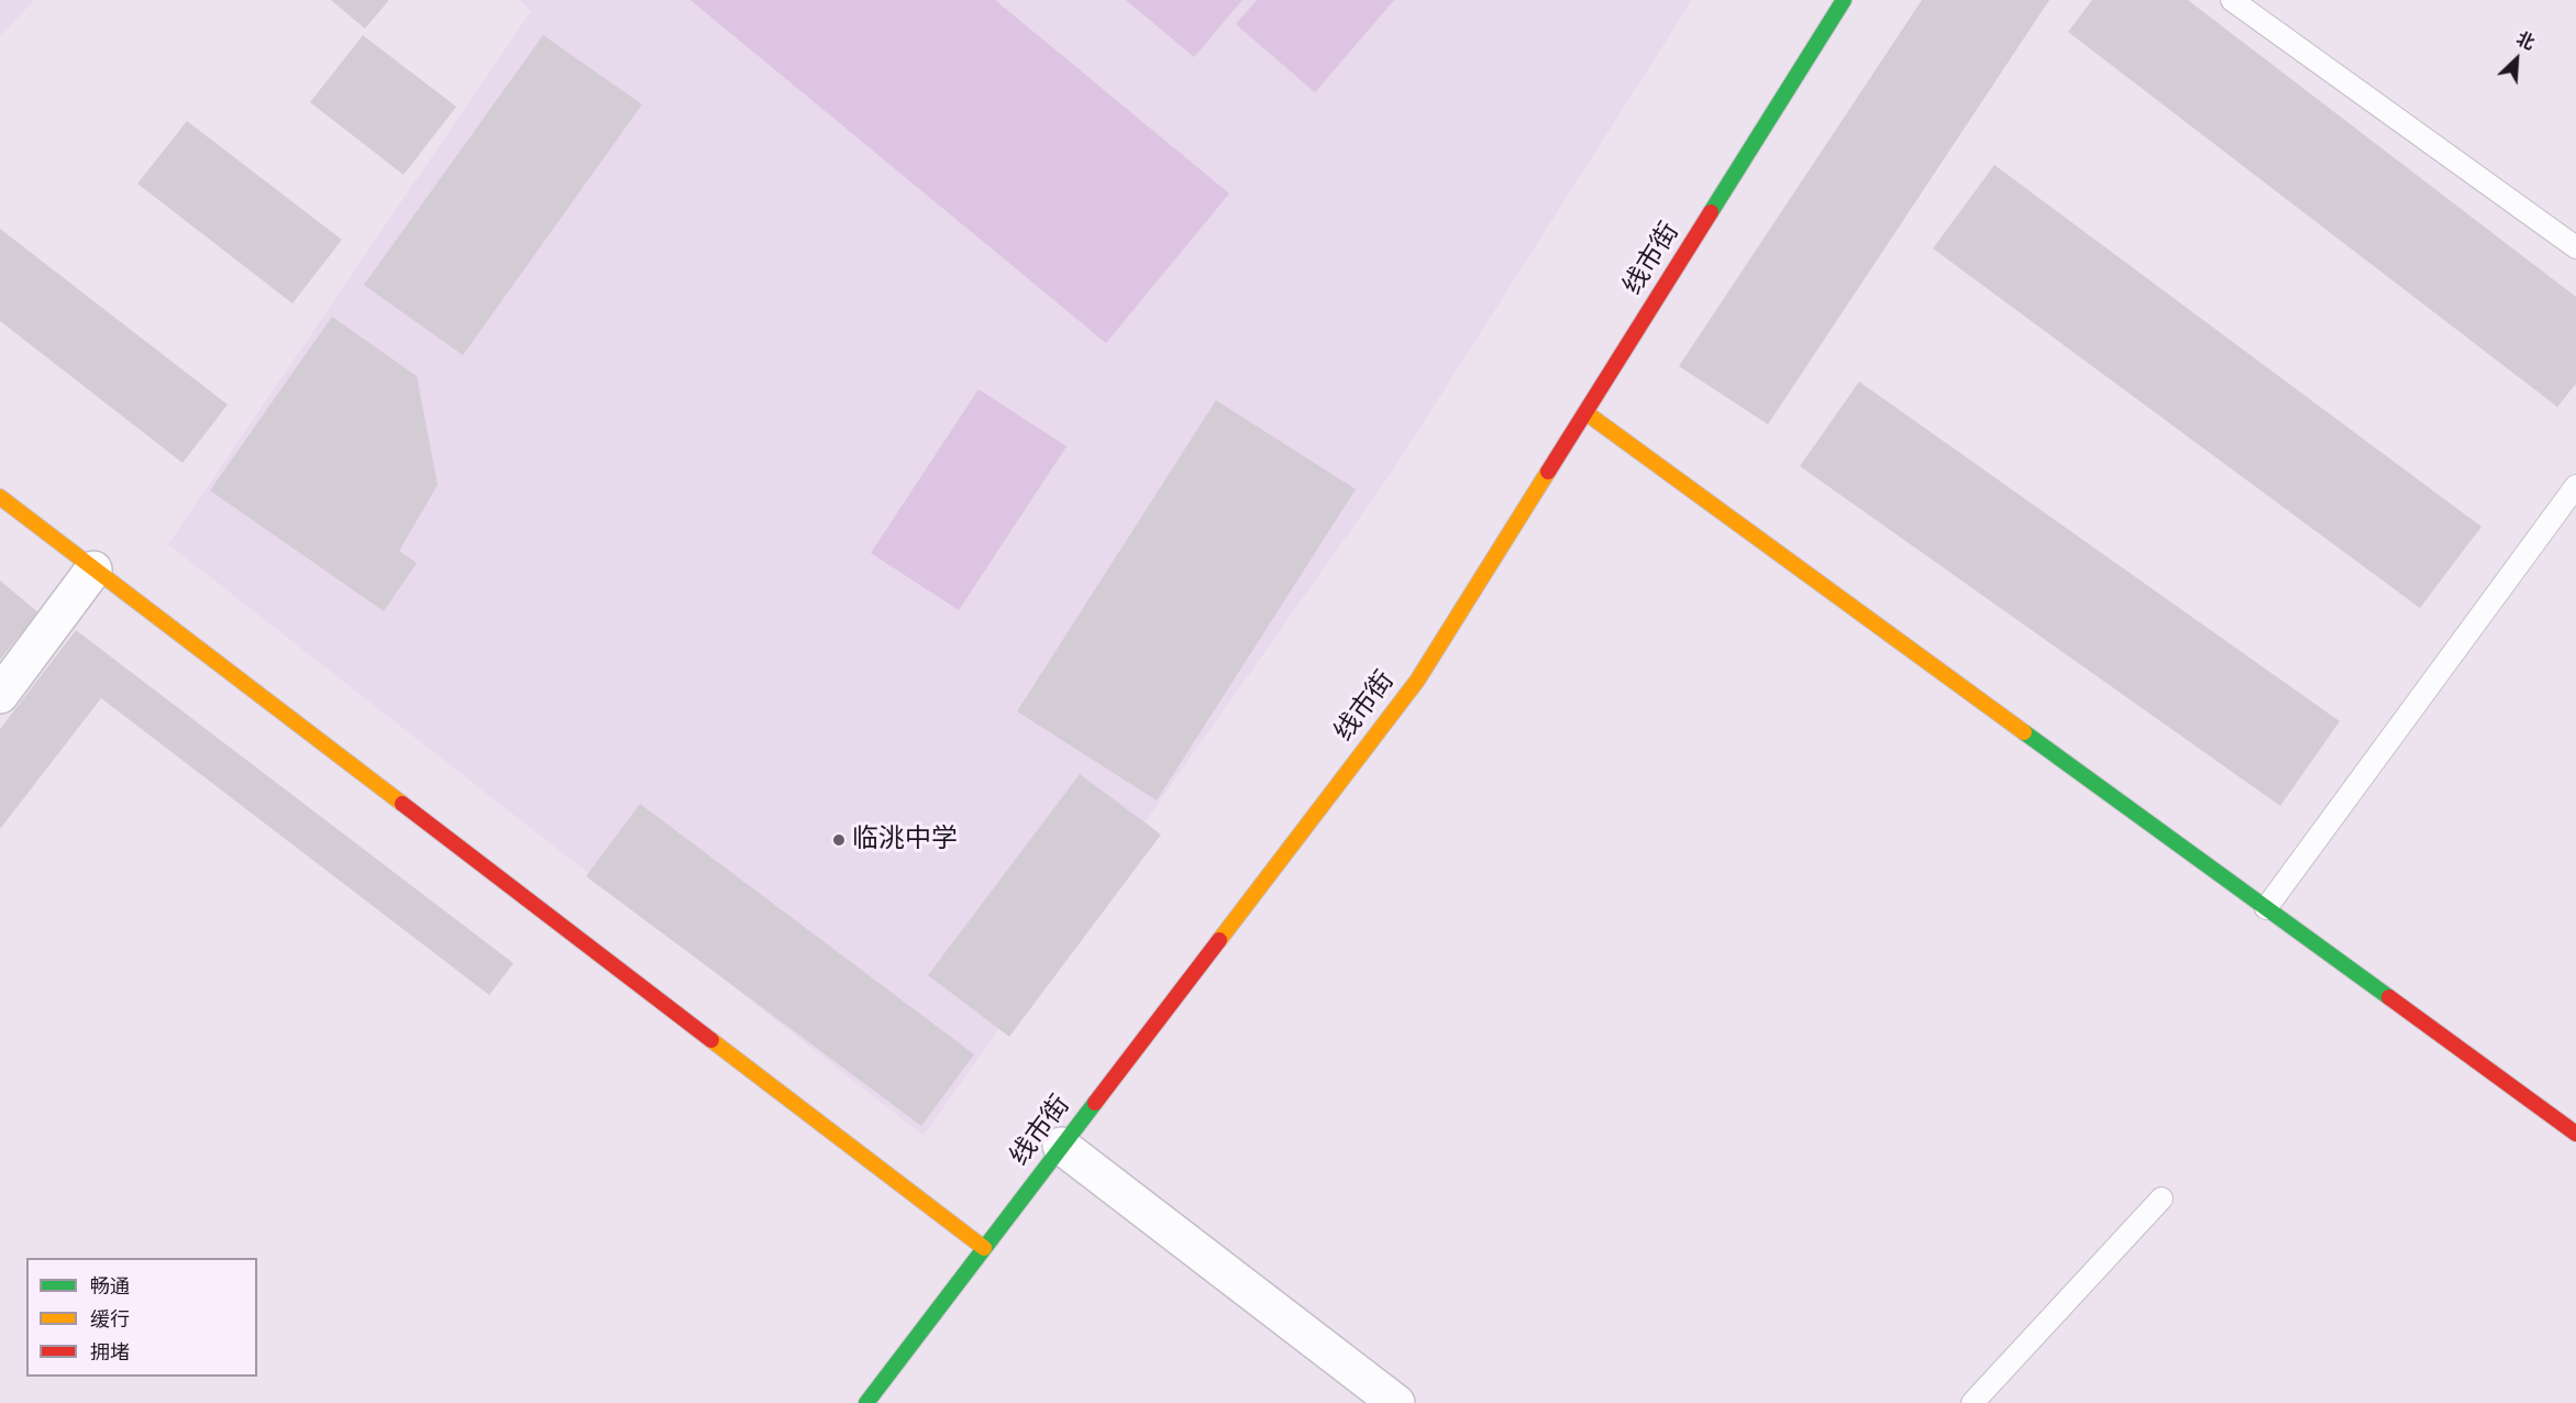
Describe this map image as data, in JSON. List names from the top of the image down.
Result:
{
  "streets": {
    "street": ["线市街"]
  },
  "places": ["临洮中学"],
  "legend": ["畅通", "缓行", "拥堵"],
  "north": "top right"
}
